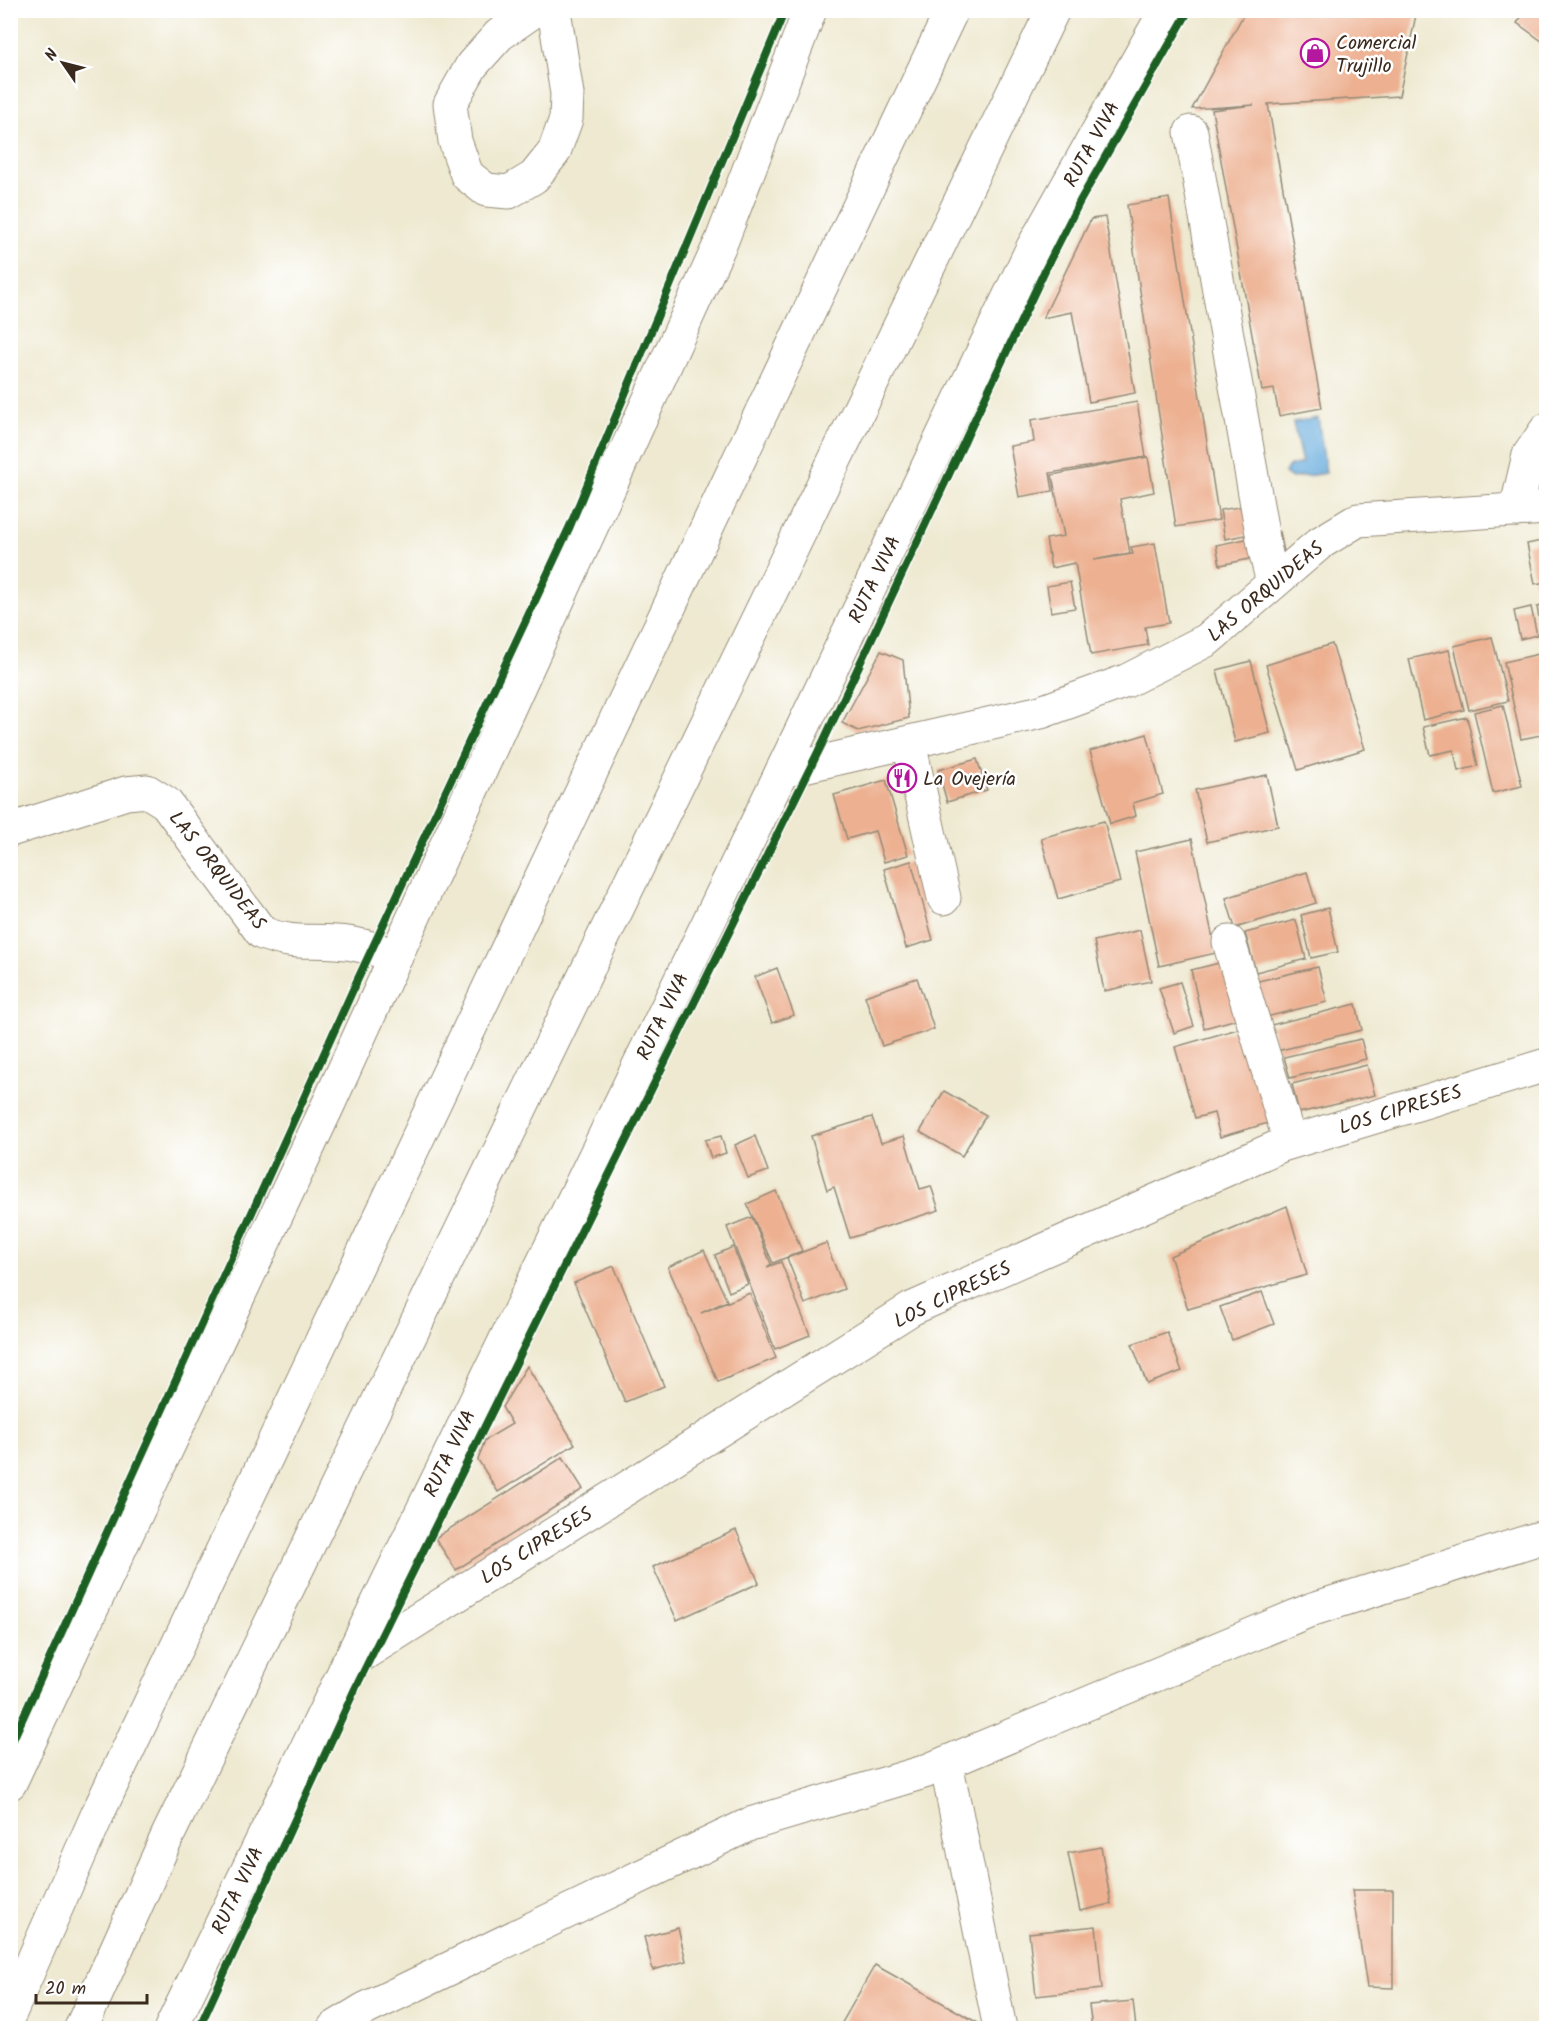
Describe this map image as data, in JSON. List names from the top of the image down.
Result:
{
  "streets": {
    "main road": ["RUTA VIVA", "LAS ORQUIDEAS", "LOS CIPRESES"]
  },
  "crossings": [
    ["RUTA VIVA", "LAS ORQUIDEAS"],
    ["RUTA VIVA", "LOS CIPRESES"]
  ],
  "places": {
    "shop": ["Comercial Trujillo"],
    "restaurant": ["La Ovejería"]
  },
  "scale_bar": "20 m",
  "north": "top left"
}
